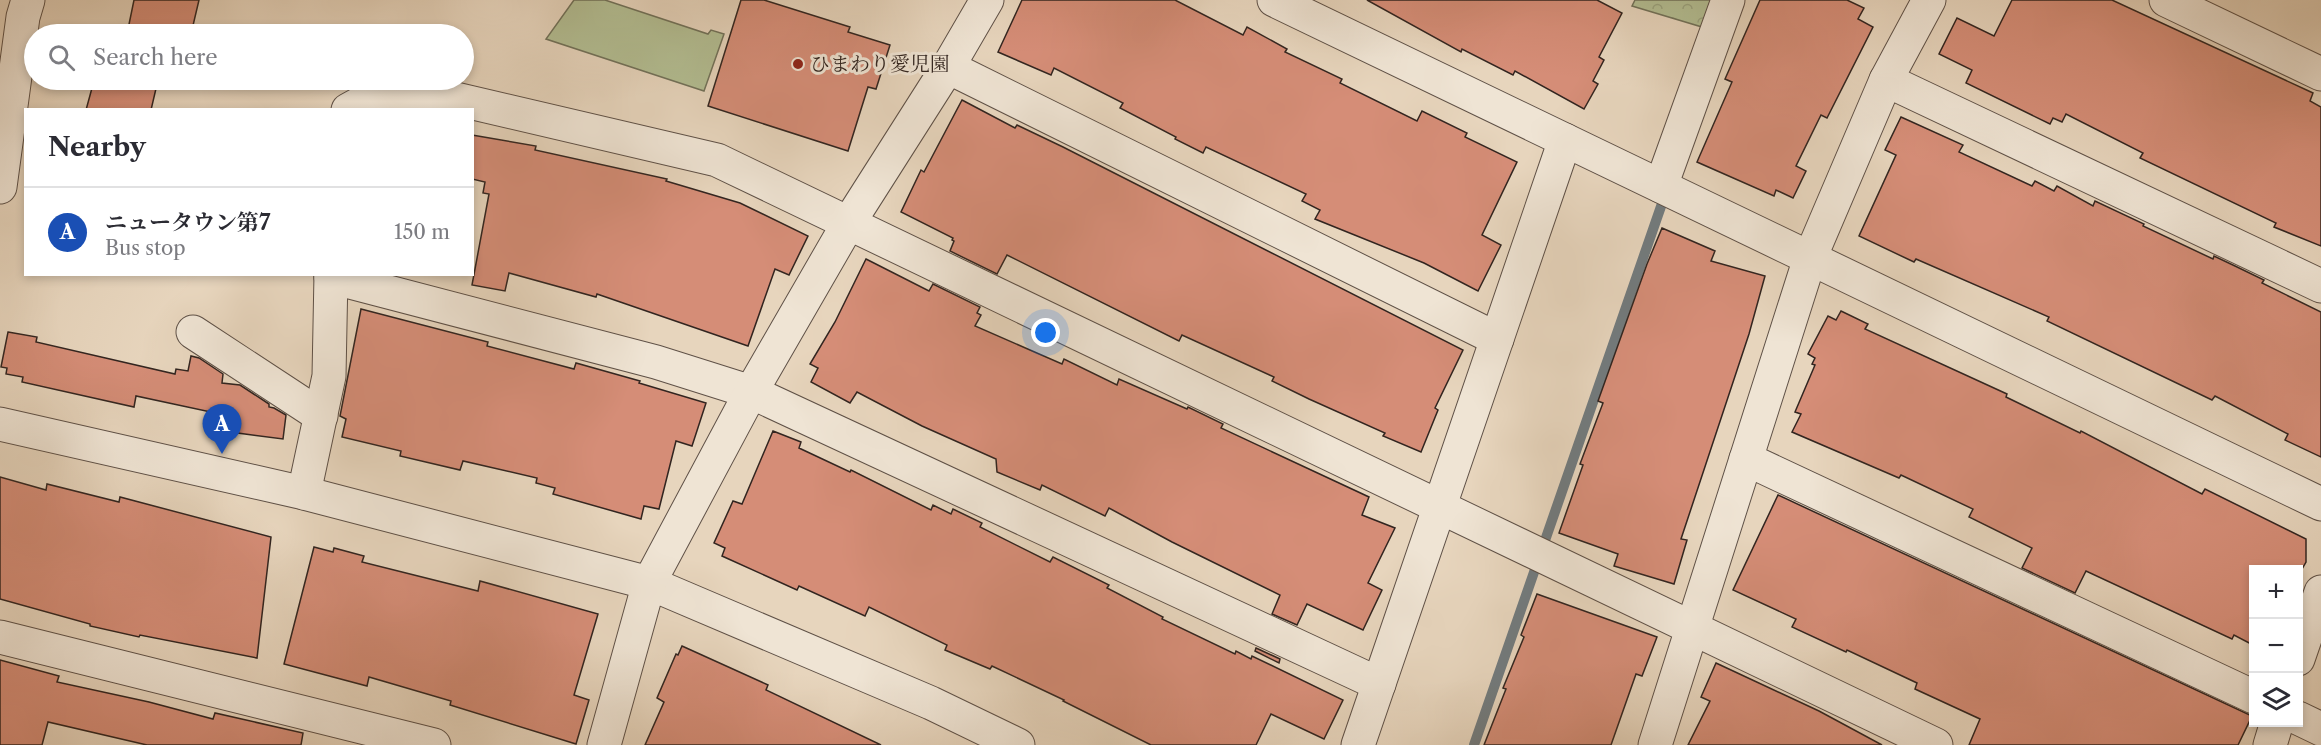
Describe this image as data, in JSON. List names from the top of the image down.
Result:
{
  "places": ["ひまわり愛児園"],
  "page": {
    "search": "Search here",
    "heading": "Nearby",
    "list": [
      {
        "mark": "A",
        "name": "ニュータウン第7",
        "note": "Bus stop",
        "value": "150 m"
      }
    ],
    "pins": "A",
    "map_buttons": ["+", "−"]
  }
}
